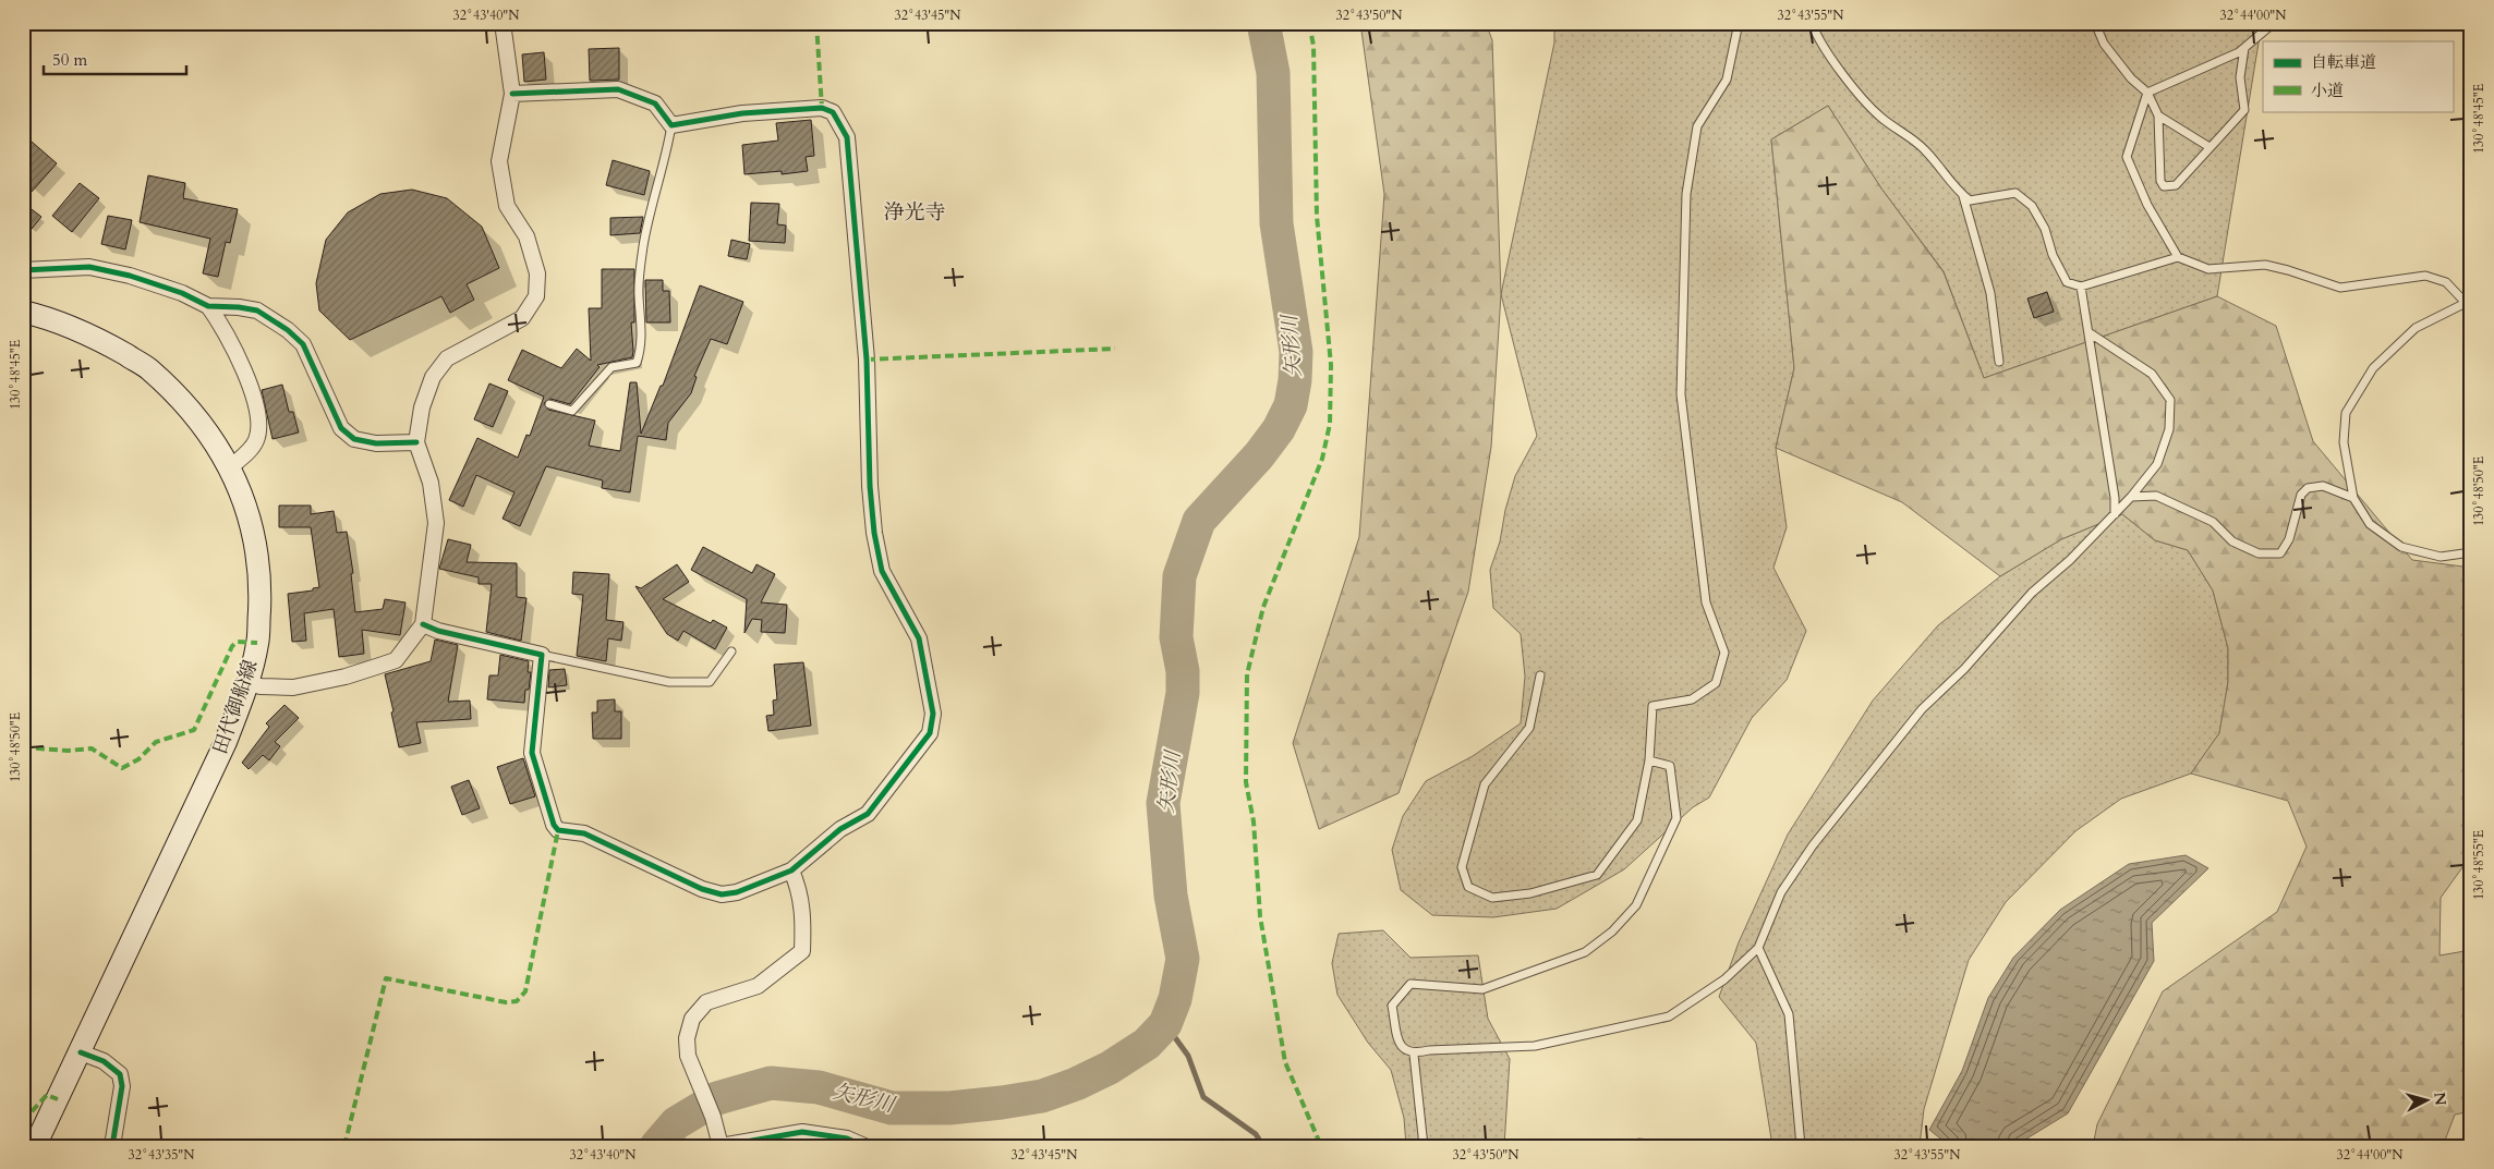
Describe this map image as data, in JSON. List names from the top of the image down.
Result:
{
  "streets": {
    "main road": ["田代御船線"]
  },
  "districts": ["浄光寺"],
  "water": ["矢形川"],
  "legend": ["自転車道", "小道"],
  "scale_bar": "50 m",
  "north": "right",
  "coordinates": [
    "32°43'40\"N",
    "32°43'45\"N",
    "32°43'50\"N",
    "32°43'55\"N",
    "32°44'00\"N",
    "130°48'45\"E",
    "130°48'50\"E",
    "130°48'55\"E",
    "32°43'35\"N"
  ]
}
